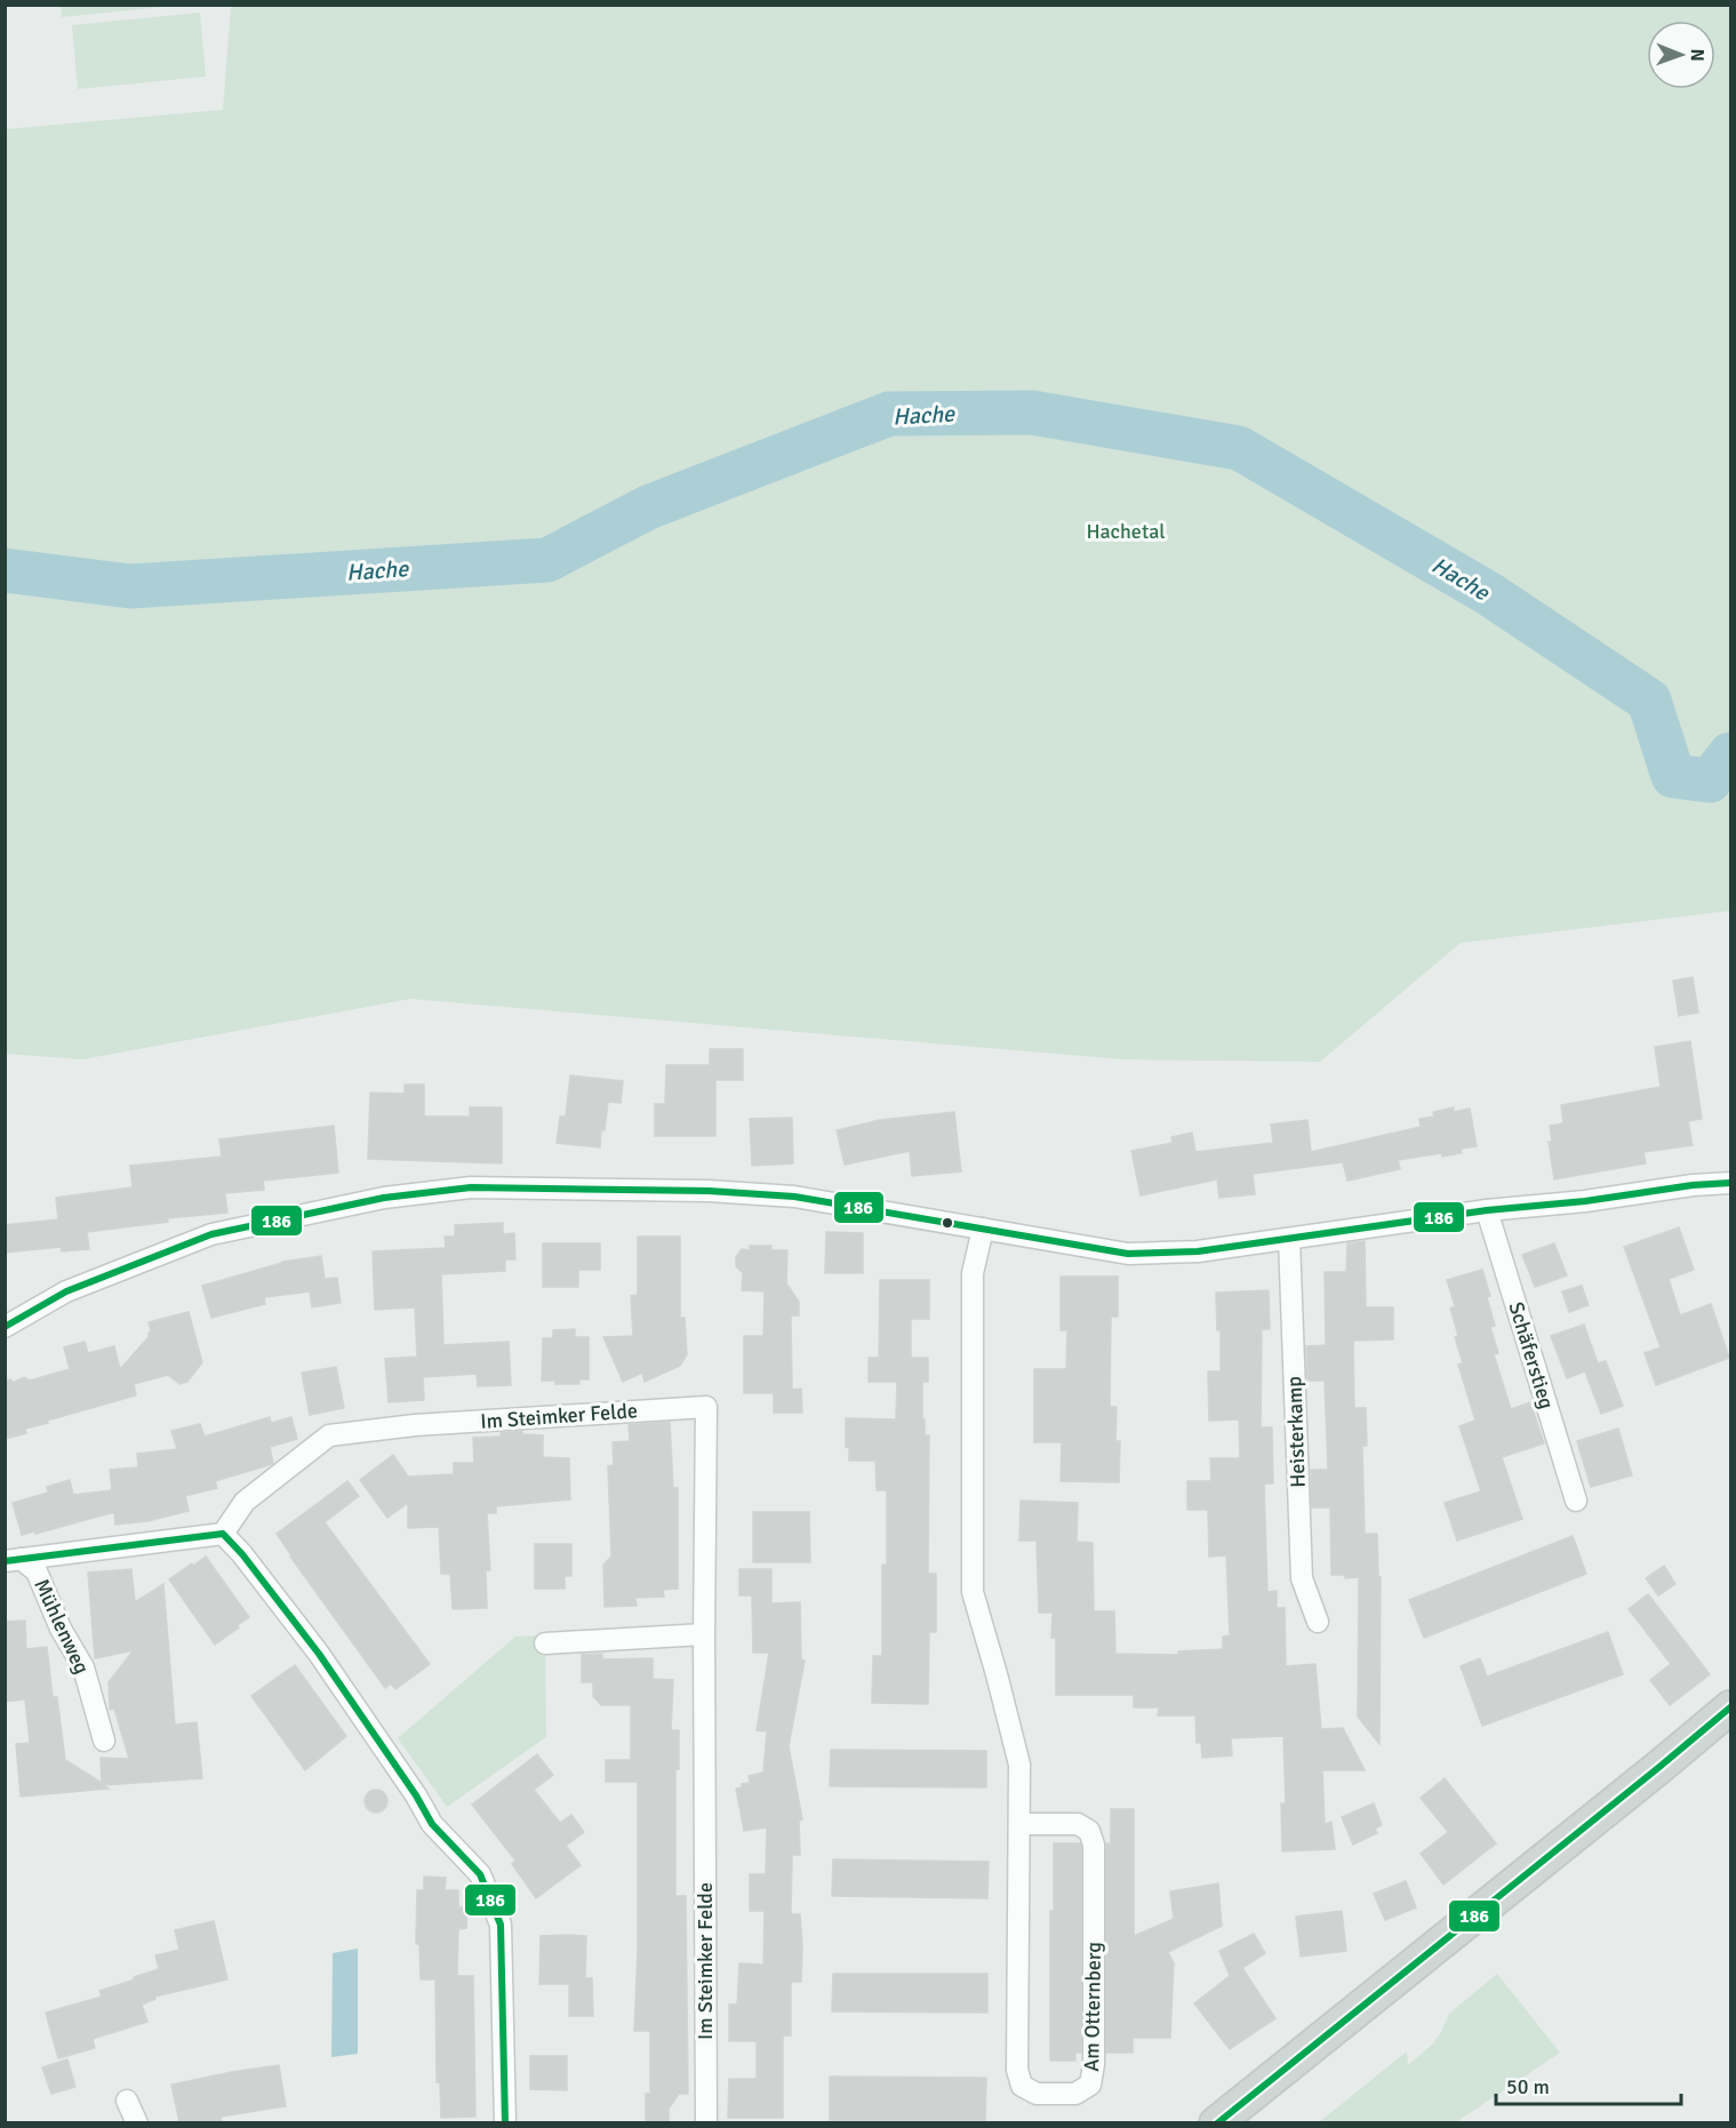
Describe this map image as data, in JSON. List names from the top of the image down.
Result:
{
  "streets": {
    "street": [
      "Schäferstieg",
      "Im Steimker Felde",
      "Heisterkamp",
      "Mühlenweg",
      "Am Otternberg"
    ]
  },
  "crossings": [
    ["Im Steimker Felde", "Mühlenweg"]
  ],
  "water": ["Hache"],
  "parks": ["Hachetal"],
  "lines": ["transit line 186"],
  "scale_bar": "50 m",
  "north": "right"
}
